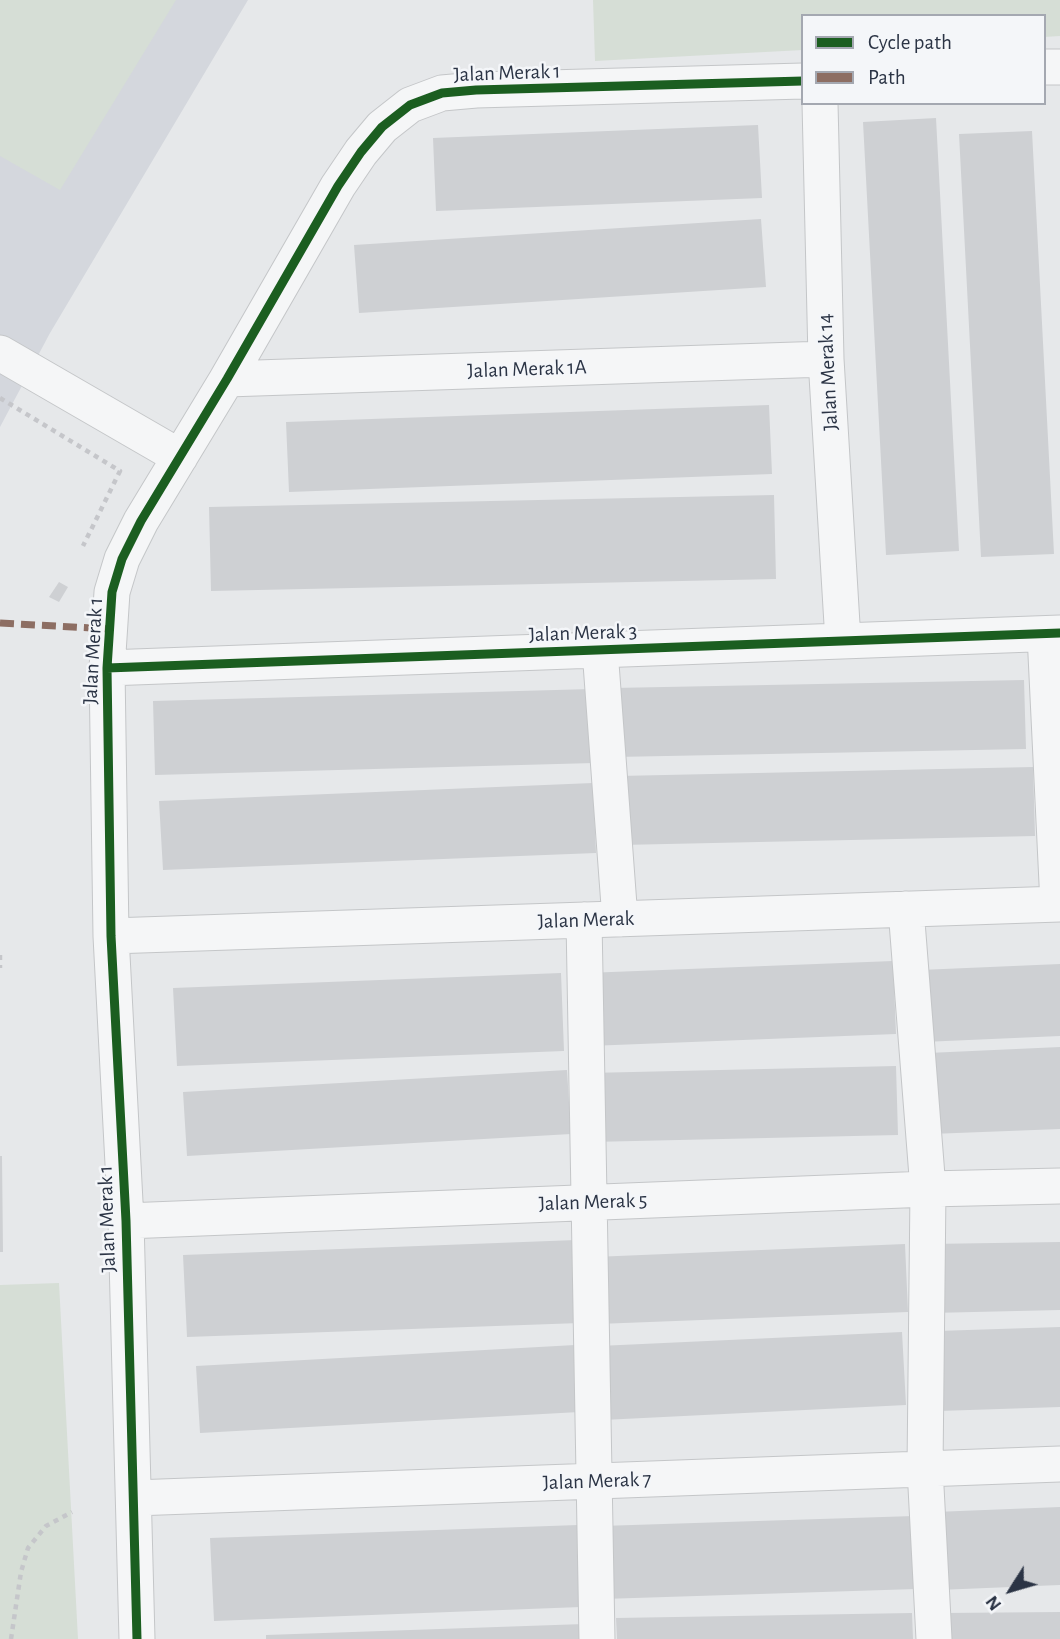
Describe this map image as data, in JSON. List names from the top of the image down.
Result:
{
  "streets": {
    "street": [
      "Jalan Merak 1",
      "Jalan Merak 1A",
      "Jalan Merak 14",
      "Jalan Merak 3",
      "Jalan Merak",
      "Jalan Merak 5",
      "Jalan Merak 7"
    ]
  },
  "crossings": [
    ["Jalan Merak 1", "Jalan Merak 1A"],
    ["Jalan Merak 1", "Jalan Merak 3"],
    ["Jalan Merak 1", "Jalan Merak"],
    ["Jalan Merak 1", "Jalan Merak 5"],
    ["Jalan Merak 1", "Jalan Merak 7"],
    ["Jalan Merak 1A", "Jalan Merak 14"],
    ["Jalan Merak 14", "Jalan Merak 3"]
  ],
  "legend": ["Cycle path", "Path"],
  "north": "bottom left"
}
